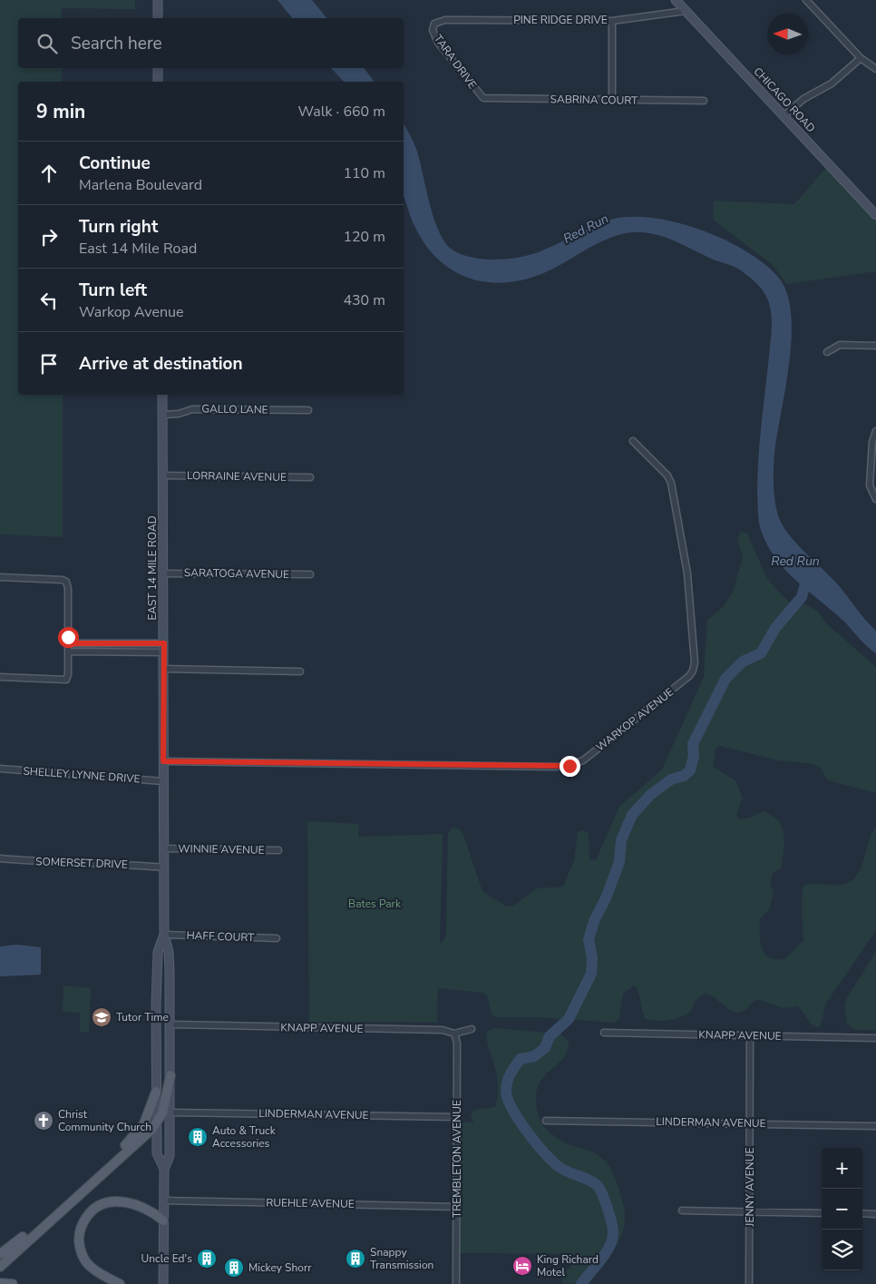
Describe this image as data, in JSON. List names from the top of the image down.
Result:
{
  "streets": {
    "main road": ["CHICAGO ROAD", "EAST 14 MILE ROAD"],
    "street": [
      "PINE RIDGE DRIVE",
      "TARA DRIVE",
      "SABRINA COURT",
      "GALLO LANE",
      "LORRAINE AVENUE",
      "SARATOGA AVENUE",
      "WARKOP AVENUE",
      "SHELLEY LYNNE DRIVE",
      "WINNIE AVENUE",
      "SOMERSET DRIVE",
      "HAFF COURT",
      "KNAPP AVENUE",
      "LINDERMAN AVENUE",
      "TREMBLETON AVENUE",
      "JENNY AVENUE",
      "RUEHLE AVENUE"
    ]
  },
  "crossings": [
    ["PINE RIDGE DRIVE", "TARA DRIVE"],
    ["PINE RIDGE DRIVE", "CHICAGO ROAD"],
    ["TARA DRIVE", "SABRINA COURT"],
    ["GALLO LANE", "EAST 14 MILE ROAD"],
    ["LORRAINE AVENUE", "EAST 14 MILE ROAD"],
    ["EAST 14 MILE ROAD", "SARATOGA AVENUE"],
    ["EAST 14 MILE ROAD", "WARKOP AVENUE"],
    ["EAST 14 MILE ROAD", "SHELLEY LYNNE DRIVE"],
    ["EAST 14 MILE ROAD", "WINNIE AVENUE"],
    ["EAST 14 MILE ROAD", "SOMERSET DRIVE"],
    ["EAST 14 MILE ROAD", "HAFF COURT"],
    ["EAST 14 MILE ROAD", "KNAPP AVENUE"],
    ["EAST 14 MILE ROAD", "LINDERMAN AVENUE"],
    ["EAST 14 MILE ROAD", "RUEHLE AVENUE"],
    ["KNAPP AVENUE", "TREMBLETON AVENUE"],
    ["KNAPP AVENUE", "JENNY AVENUE"],
    ["LINDERMAN AVENUE", "TREMBLETON AVENUE"],
    ["LINDERMAN AVENUE", "JENNY AVENUE"],
    ["TREMBLETON AVENUE", "RUEHLE AVENUE"]
  ],
  "water": ["Red Run"],
  "parks": ["Bates Park"],
  "places": {
    "school or university": ["Tutor Time"],
    "church": ["Christ Community Church"],
    "building": [
      "Auto & Truck Accessories",
      "Uncle Ed's",
      "Snappy Transmission",
      "Mickey Shorr"
    ],
    "hotel": ["King Richard Motel"]
  },
  "north": "left",
  "page": {
    "search": "Search here",
    "heading": ["9 min", "Walk · 660 m"],
    "list": [
      ["Continue", "Marlena Boulevard", "110 m"],
      ["Turn right", "East 14 Mile Road", "120 m"],
      ["Turn left", "Warkop Avenue", "430 m"],
      "Arrive at destination"
    ],
    "map_buttons": ["+", "−"]
  }
}
